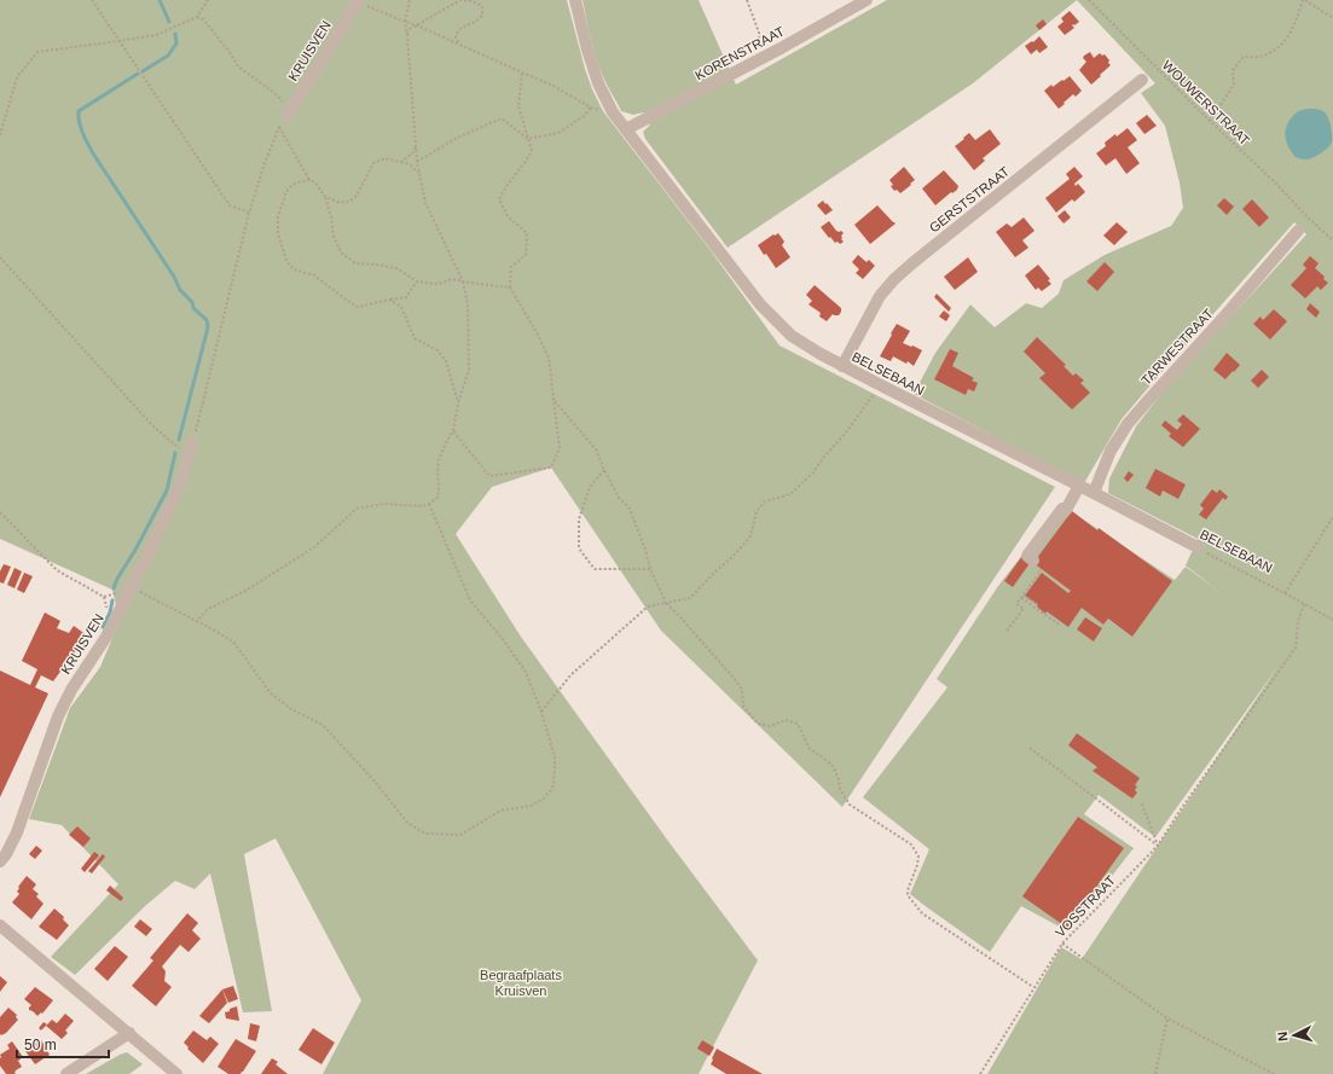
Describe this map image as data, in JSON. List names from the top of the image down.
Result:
{
  "streets": {
    "street": [
      "KRUISVEN",
      "KORENSTRAAT",
      "GERSTSTRAAT",
      "TARWESTRAAT",
      "BELSEBAAN"
    ],
    "path": ["WOUWERSTRAAT", "VOSSTRAAT"]
  },
  "crossings": [
    ["KORENSTRAAT", "BELSEBAAN"],
    ["GERSTSTRAAT", "BELSEBAAN"],
    ["TARWESTRAAT", "BELSEBAAN"],
    ["BELSEBAAN", "VOSSTRAAT"]
  ],
  "parks": ["Begraafplaats Kruisven"],
  "scale_bar": "50 m",
  "north": "left"
}
